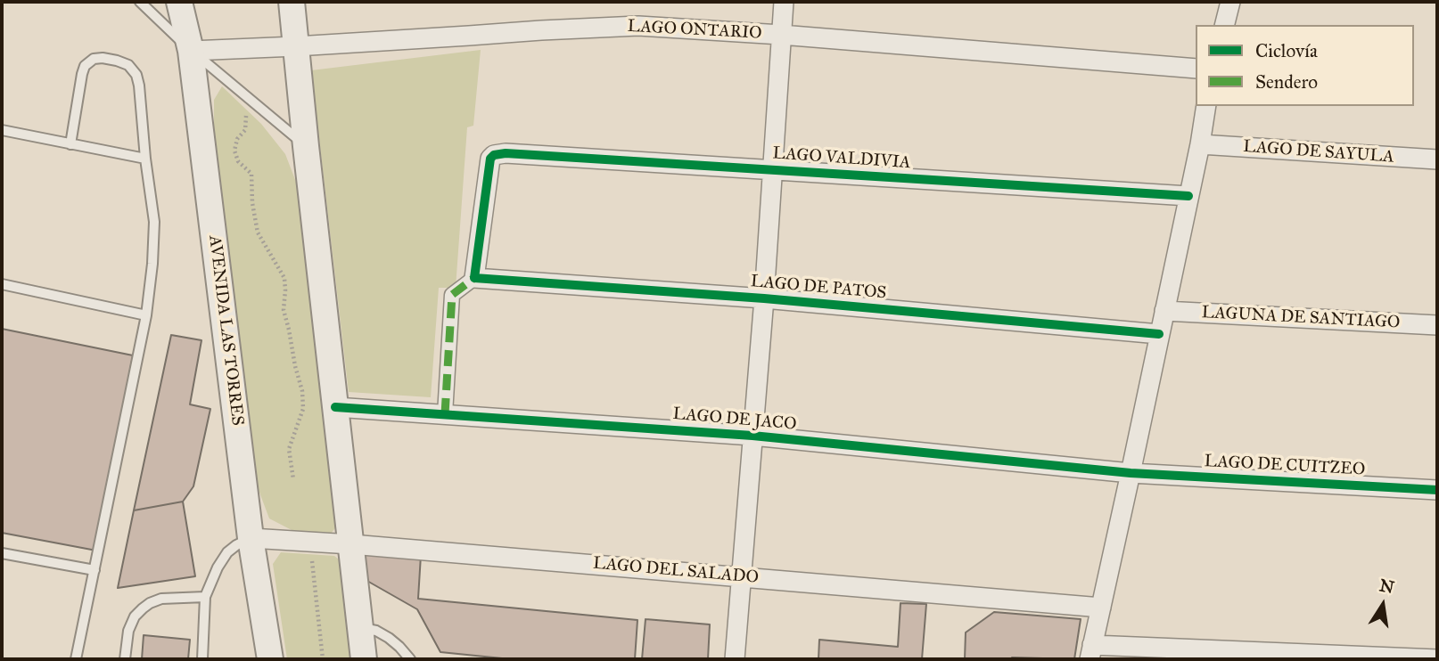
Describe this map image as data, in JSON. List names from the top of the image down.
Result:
{
  "streets": {
    "street": [
      "LAGO ONTARIO",
      "LAGO DE SAYULA",
      "LAGO VALDIVIA",
      "LAGO DE PATOS",
      "LAGUNA DE SANTIAGO",
      "AVENIDA LAS TORRES",
      "LAGO DE JACO",
      "LAGO DE CUITZEO",
      "LAGO DEL SALADO"
    ]
  },
  "crossings": [
    ["LAGO ONTARIO", "AVENIDA LAS TORRES"],
    ["LAGO VALDIVIA", "LAGO DE PATOS"],
    ["AVENIDA LAS TORRES", "LAGO DEL SALADO"],
    ["LAGO DE JACO", "LAGO DE CUITZEO"]
  ],
  "legend": ["Ciclovía", "Sendero"],
  "north": "top"
}
